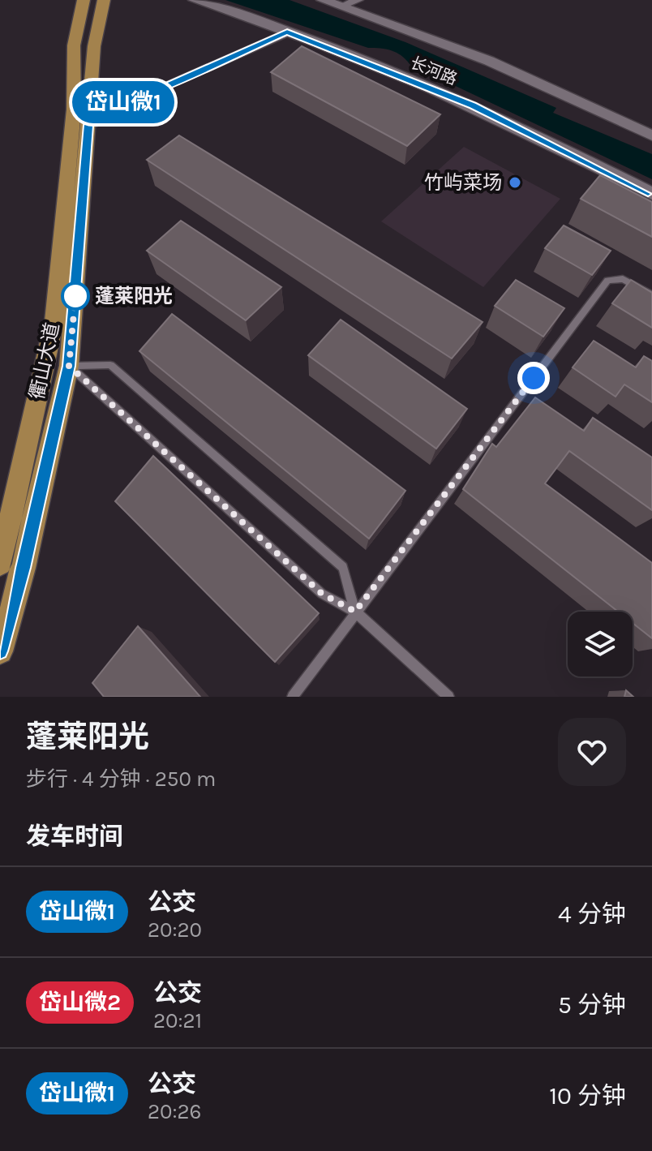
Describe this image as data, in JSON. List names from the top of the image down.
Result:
{
  "streets": {
    "main road": ["长河路", "衢山大道"]
  },
  "places": ["竹屿菜场", "蓬莱阳光"],
  "lines": ["bus line 岱山微1"],
  "page": {
    "on_map": "岱山微1",
    "heading": [
      ["蓬莱阳光", "步行 · 4 分钟 · 250 m"],
      "发车时间"
    ],
    "list": [
      {
        "mark": "岱山微1",
        "name": "公交",
        "note": "20:20",
        "value": "4 分钟"
      },
      {
        "mark": "岱山微2",
        "name": "公交",
        "note": "20:21",
        "value": "5 分钟"
      },
      {
        "mark": "岱山微1",
        "name": "公交",
        "note": "20:26",
        "value": "10 分钟"
      }
    ]
  }
}
